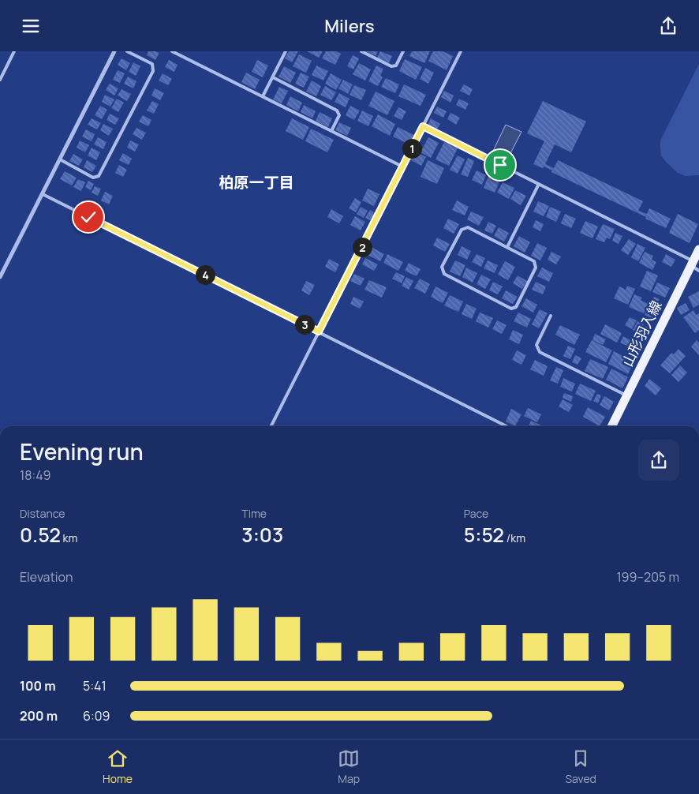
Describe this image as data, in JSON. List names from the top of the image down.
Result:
{
  "streets": {
    "main road": ["山形羽入線"]
  },
  "districts": ["柏原一丁目"],
  "page": {
    "header": "Milers",
    "pins": [
      "1",
      "2",
      "4",
      "3"
    ],
    "heading": ["Evening run", "18:49"],
    "stats": [
      ["Distance", "0.52 km"],
      ["Time", "3:03"],
      ["Pace", "5:52 /km"]
    ],
    "chart": ["Elevation", "199–205 m"],
    "list": [
      {
        "name": "100 m",
        "note": "5:41"
      },
      {
        "name": "200 m",
        "note": "6:09"
      }
    ],
    "tabs": ["Home", "Map", "Saved"]
  }
}
